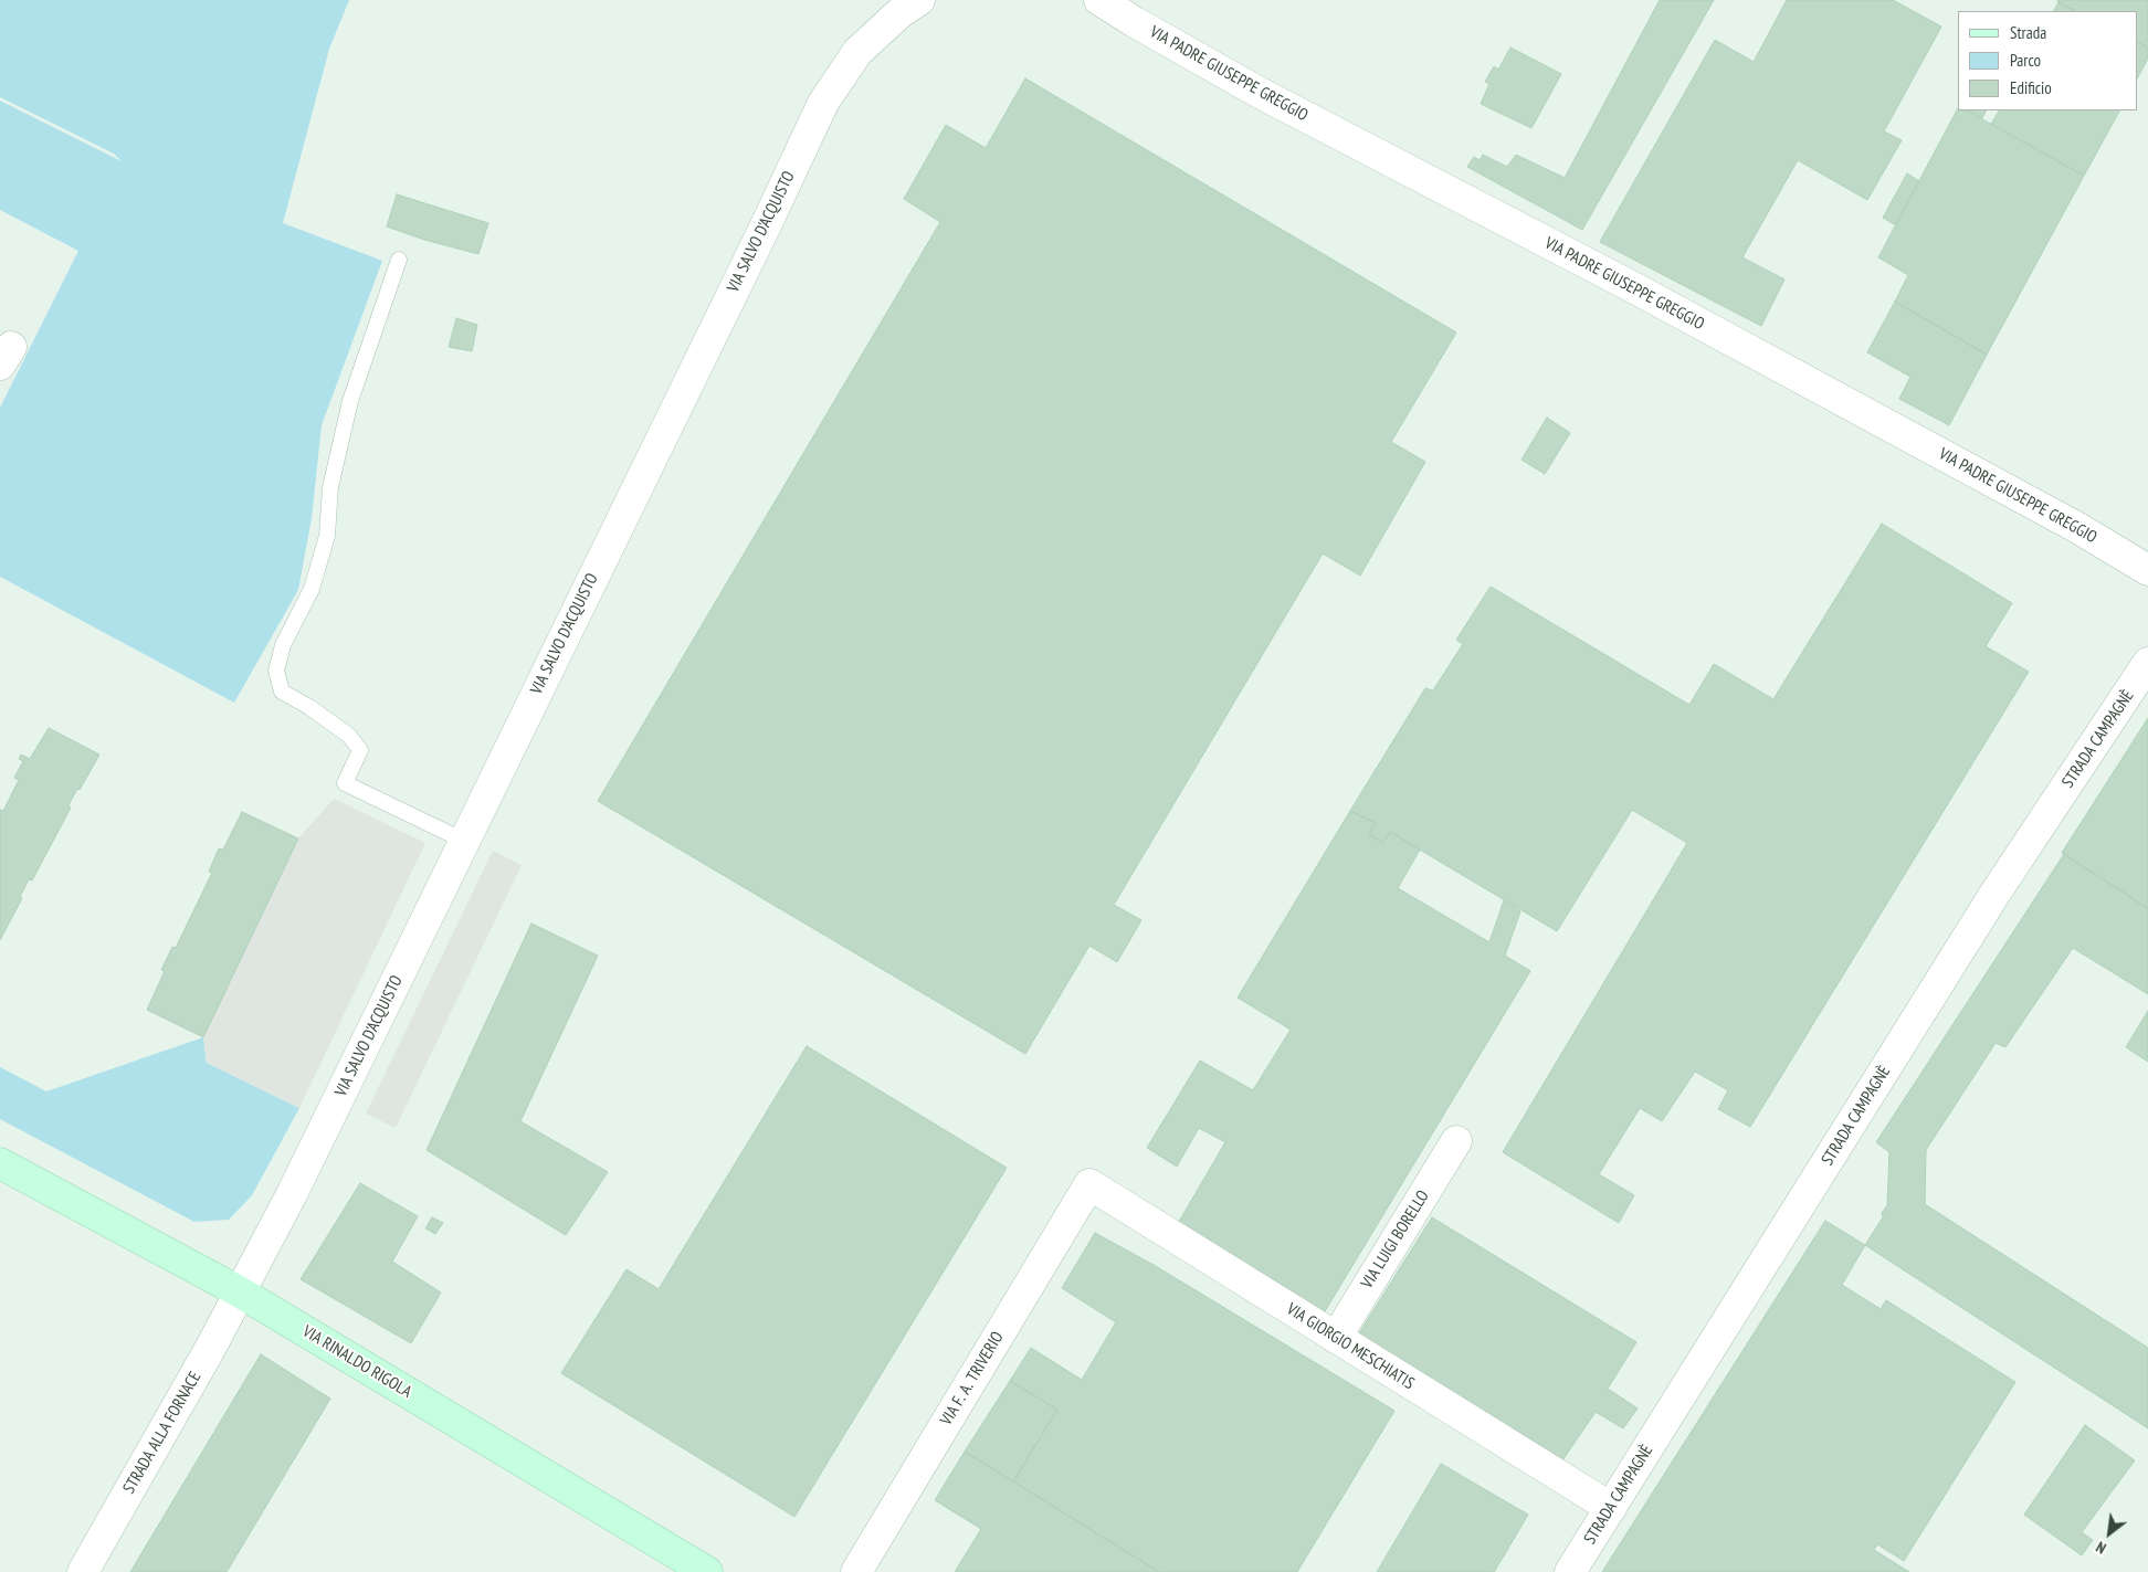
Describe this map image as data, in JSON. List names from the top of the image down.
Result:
{
  "streets": {
    "street": [
      "VIA PADRE GIUSEPPE GREGGIO",
      "VIA SALVO D'ACQUISTO",
      "STRADA CAMPAGNÈ",
      "VIA LUIGI BORELLO",
      "VIA GIORGIO MESCHIATIS",
      "VIA RINALDO RIGOLA",
      "VIA F. A. TRIVERIO",
      "STRADA ALLA FORNACE"
    ]
  },
  "crossings": [
    ["VIA SALVO D'ACQUISTO", "VIA RINALDO RIGOLA"],
    ["VIA SALVO D'ACQUISTO", "STRADA ALLA FORNACE"],
    ["STRADA CAMPAGNÈ", "VIA GIORGIO MESCHIATIS"],
    ["VIA LUIGI BORELLO", "VIA GIORGIO MESCHIATIS"],
    ["VIA GIORGIO MESCHIATIS", "VIA F. A. TRIVERIO"],
    ["VIA RINALDO RIGOLA", "STRADA ALLA FORNACE"]
  ],
  "legend": ["Strada", "Parco", "Edificio"],
  "north": "bottom left"
}
